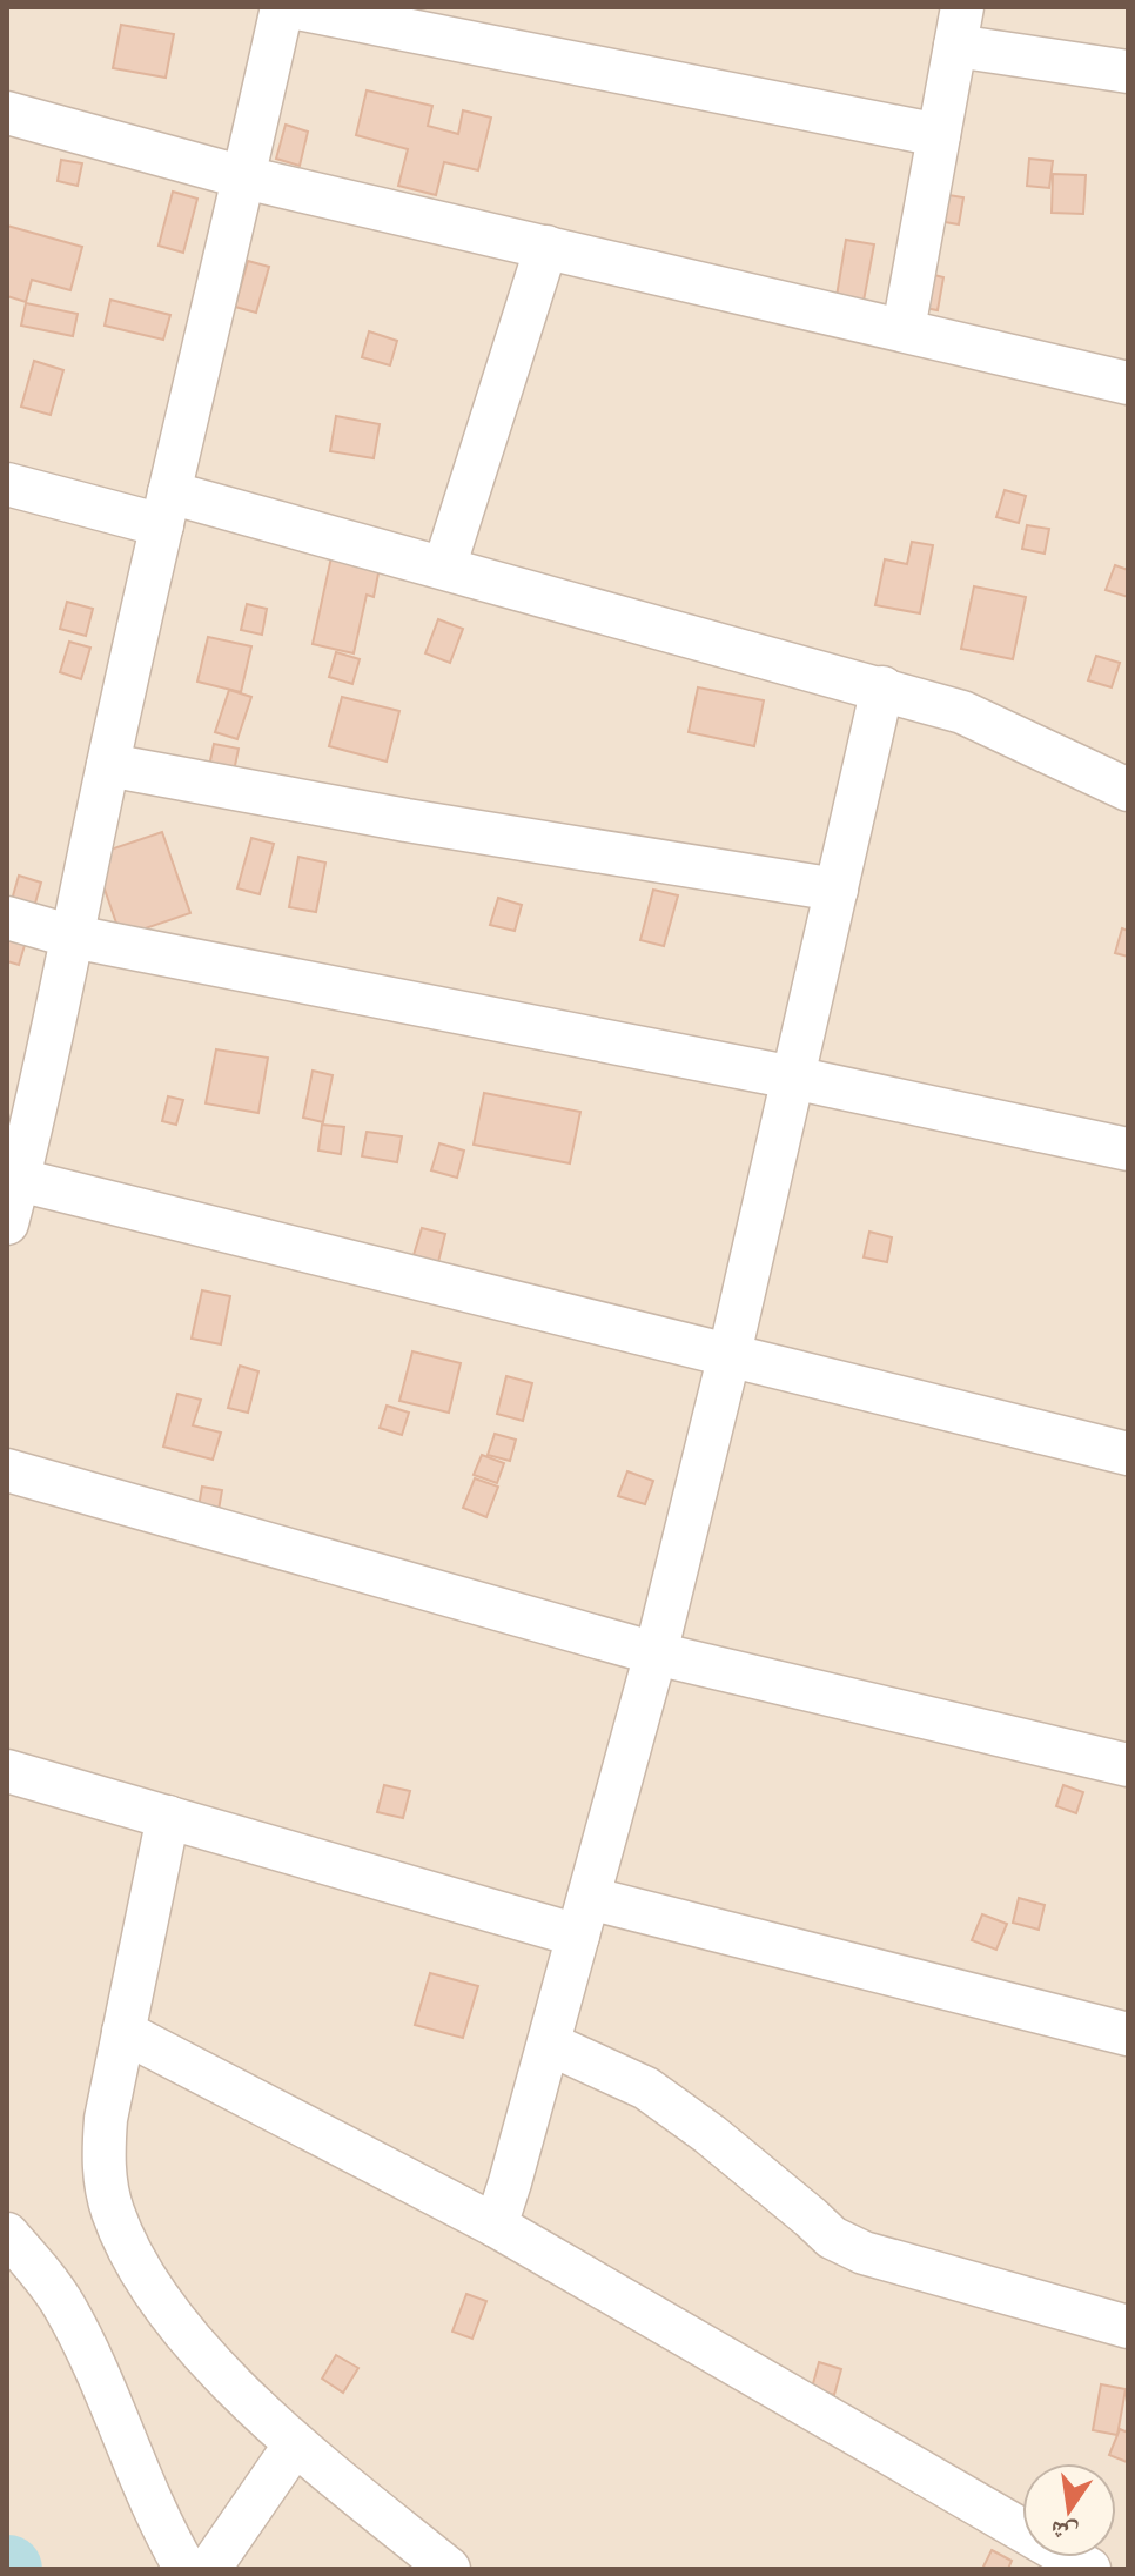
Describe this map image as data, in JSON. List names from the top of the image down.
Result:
{
  "north": "bottom"
}
